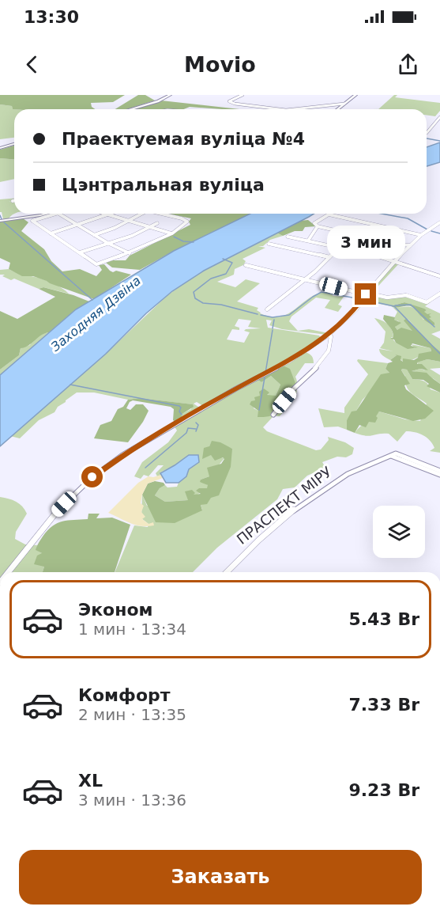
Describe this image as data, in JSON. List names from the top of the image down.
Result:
{
  "streets": {
    "street": ["ПРАСПЕКТ МІРУ"]
  },
  "water": ["Заходняя Дзвіна"],
  "page": {
    "status": "13:30",
    "header": "Movio",
    "banner": ["Праектуемая вуліца №4", "Цэнтральная вуліца"],
    "bubble": "3 мин",
    "list": [
      {
        "name": "Эконом",
        "note": "1 мин · 13:34",
        "value": "5.43 Br"
      },
      {
        "name": "Комфорт",
        "note": "2 мин · 13:35",
        "value": "7.33 Br"
      },
      {
        "name": "XL",
        "note": "3 мин · 13:36",
        "value": "9.23 Br"
      }
    ],
    "buttons": "Заказать"
  }
}
